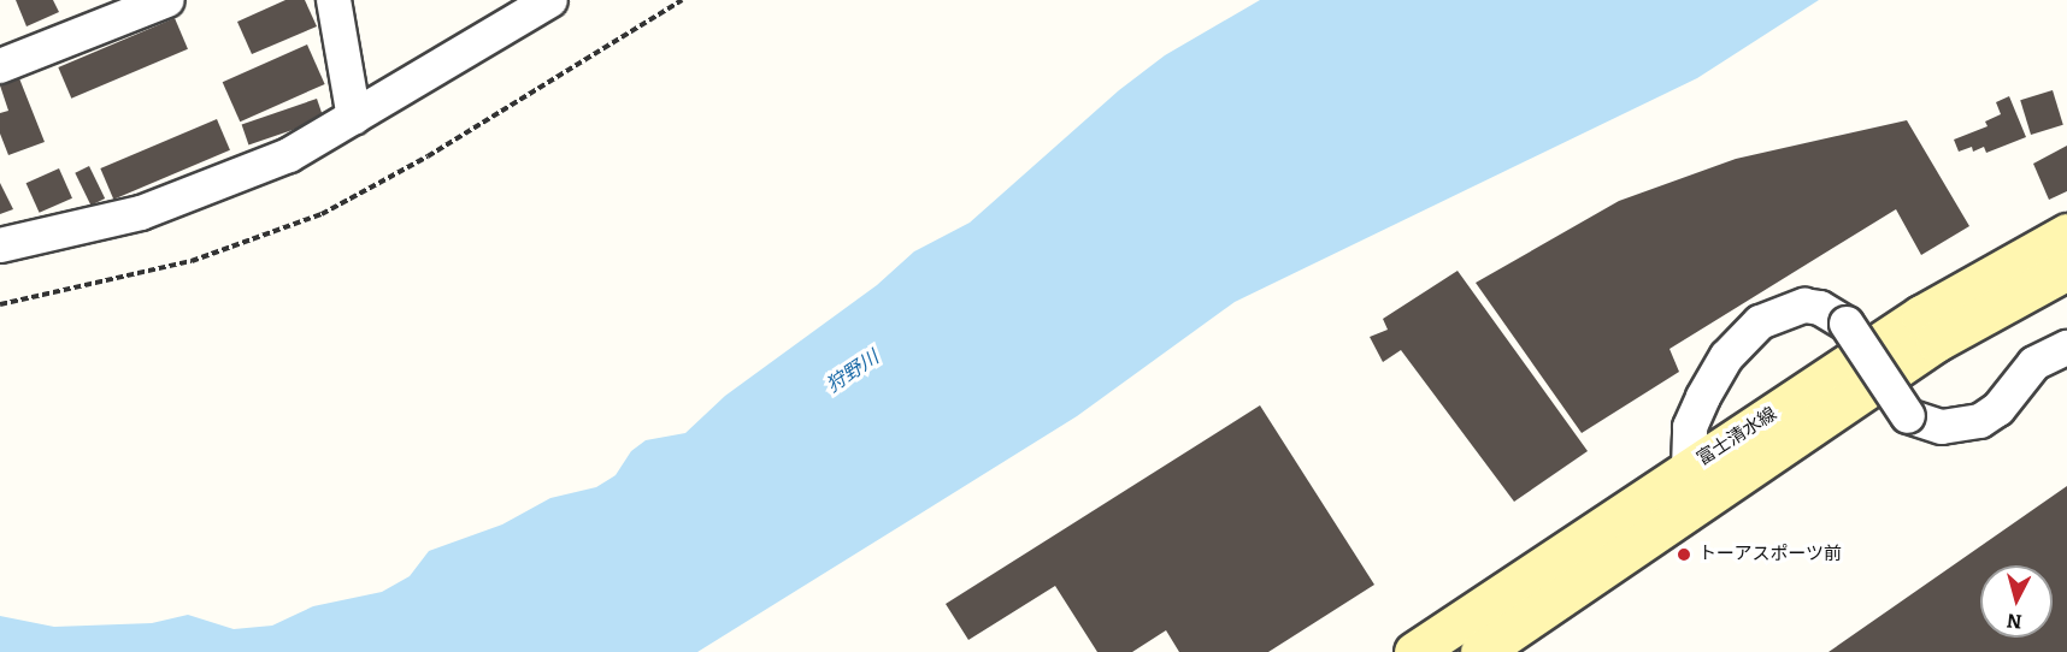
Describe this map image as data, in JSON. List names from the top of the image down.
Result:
{
  "streets": {
    "main road": ["富士清水線"]
  },
  "water": ["狩野川"],
  "places": ["トーアスポーツ前"],
  "north": "bottom"
}
